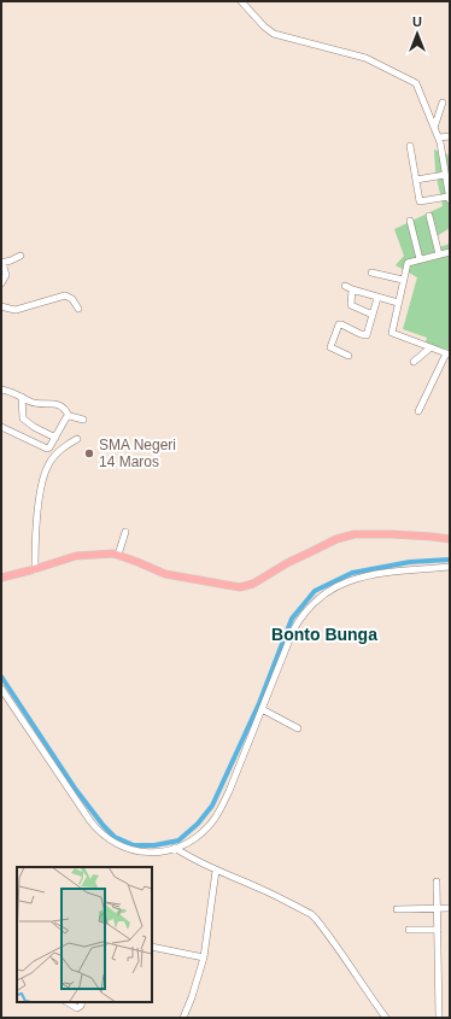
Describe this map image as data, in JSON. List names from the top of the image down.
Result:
{
  "districts": ["Bonto Bunga"],
  "places": ["SMA Negeri 14 Maros"],
  "north": "top"
}
